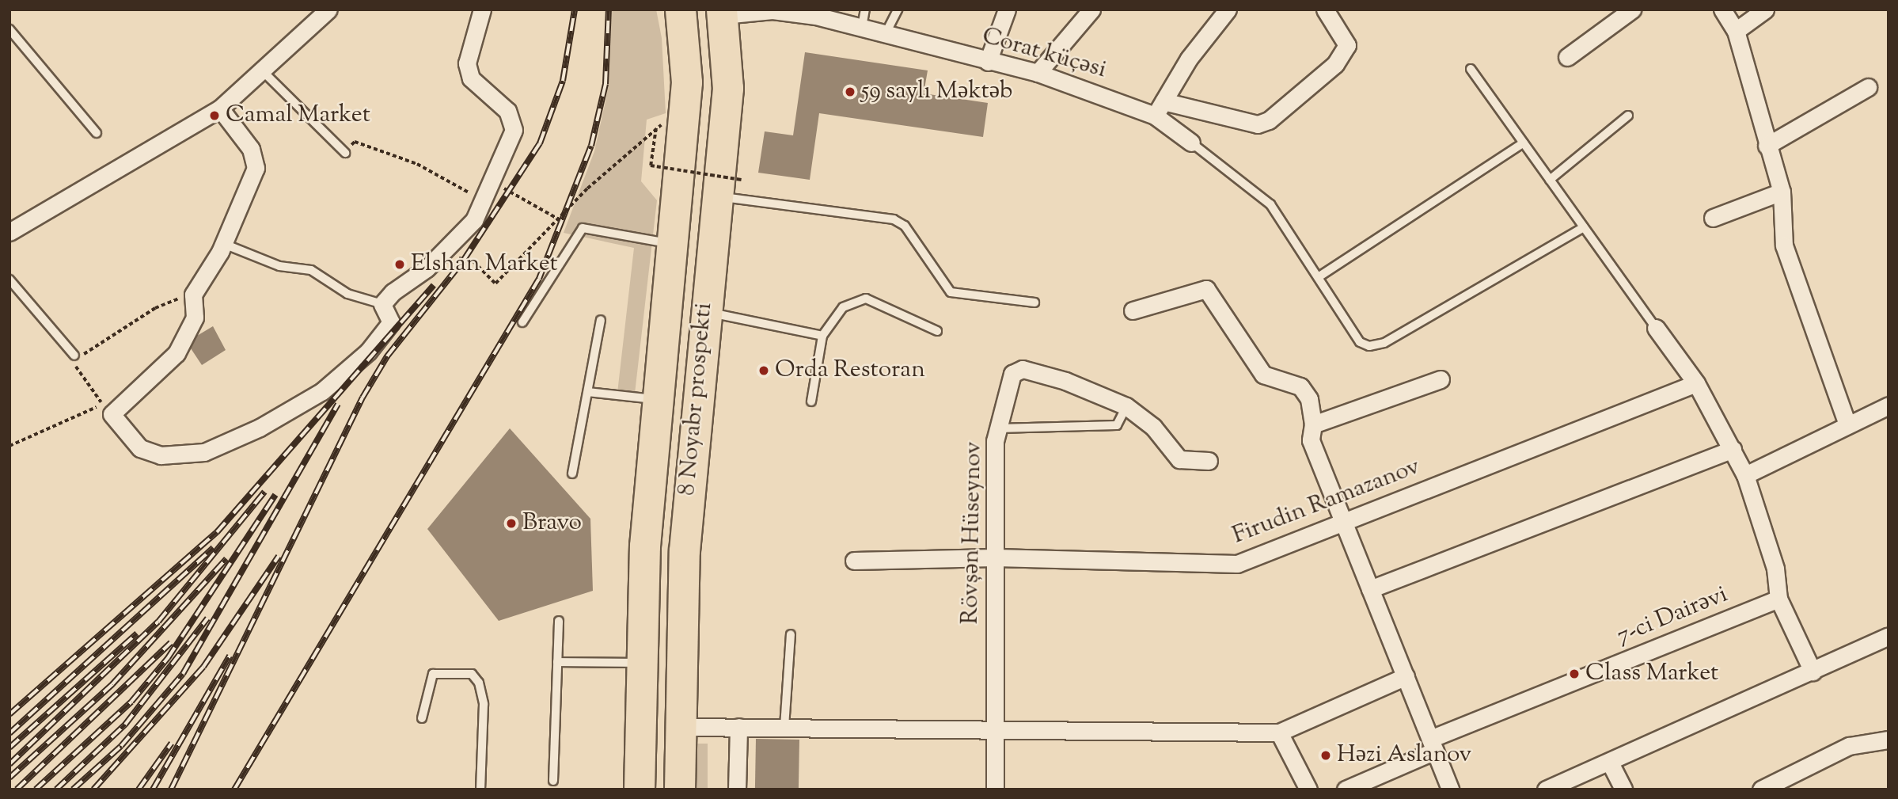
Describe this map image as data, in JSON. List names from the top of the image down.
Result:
{
  "streets": {
    "highway": ["8 Noyabr prospekti"],
    "street": [
      "Corat küçəsi",
      "Firudin Ramazanov",
      "Rövşən Hüseynov",
      "7-ci Dairəvi"
    ]
  },
  "crossings": [
    ["Corat küçəsi", "8 Noyabr prospekti"],
    ["Firudin Ramazanov", "Rövşən Hüseynov"]
  ],
  "places": [
    "59 saylı Məktəb",
    "Camal Market",
    "Elshan Market",
    "Orda Restoran",
    "Bravo",
    "Class Market",
    "Həzi Aslanov"
  ]
}
